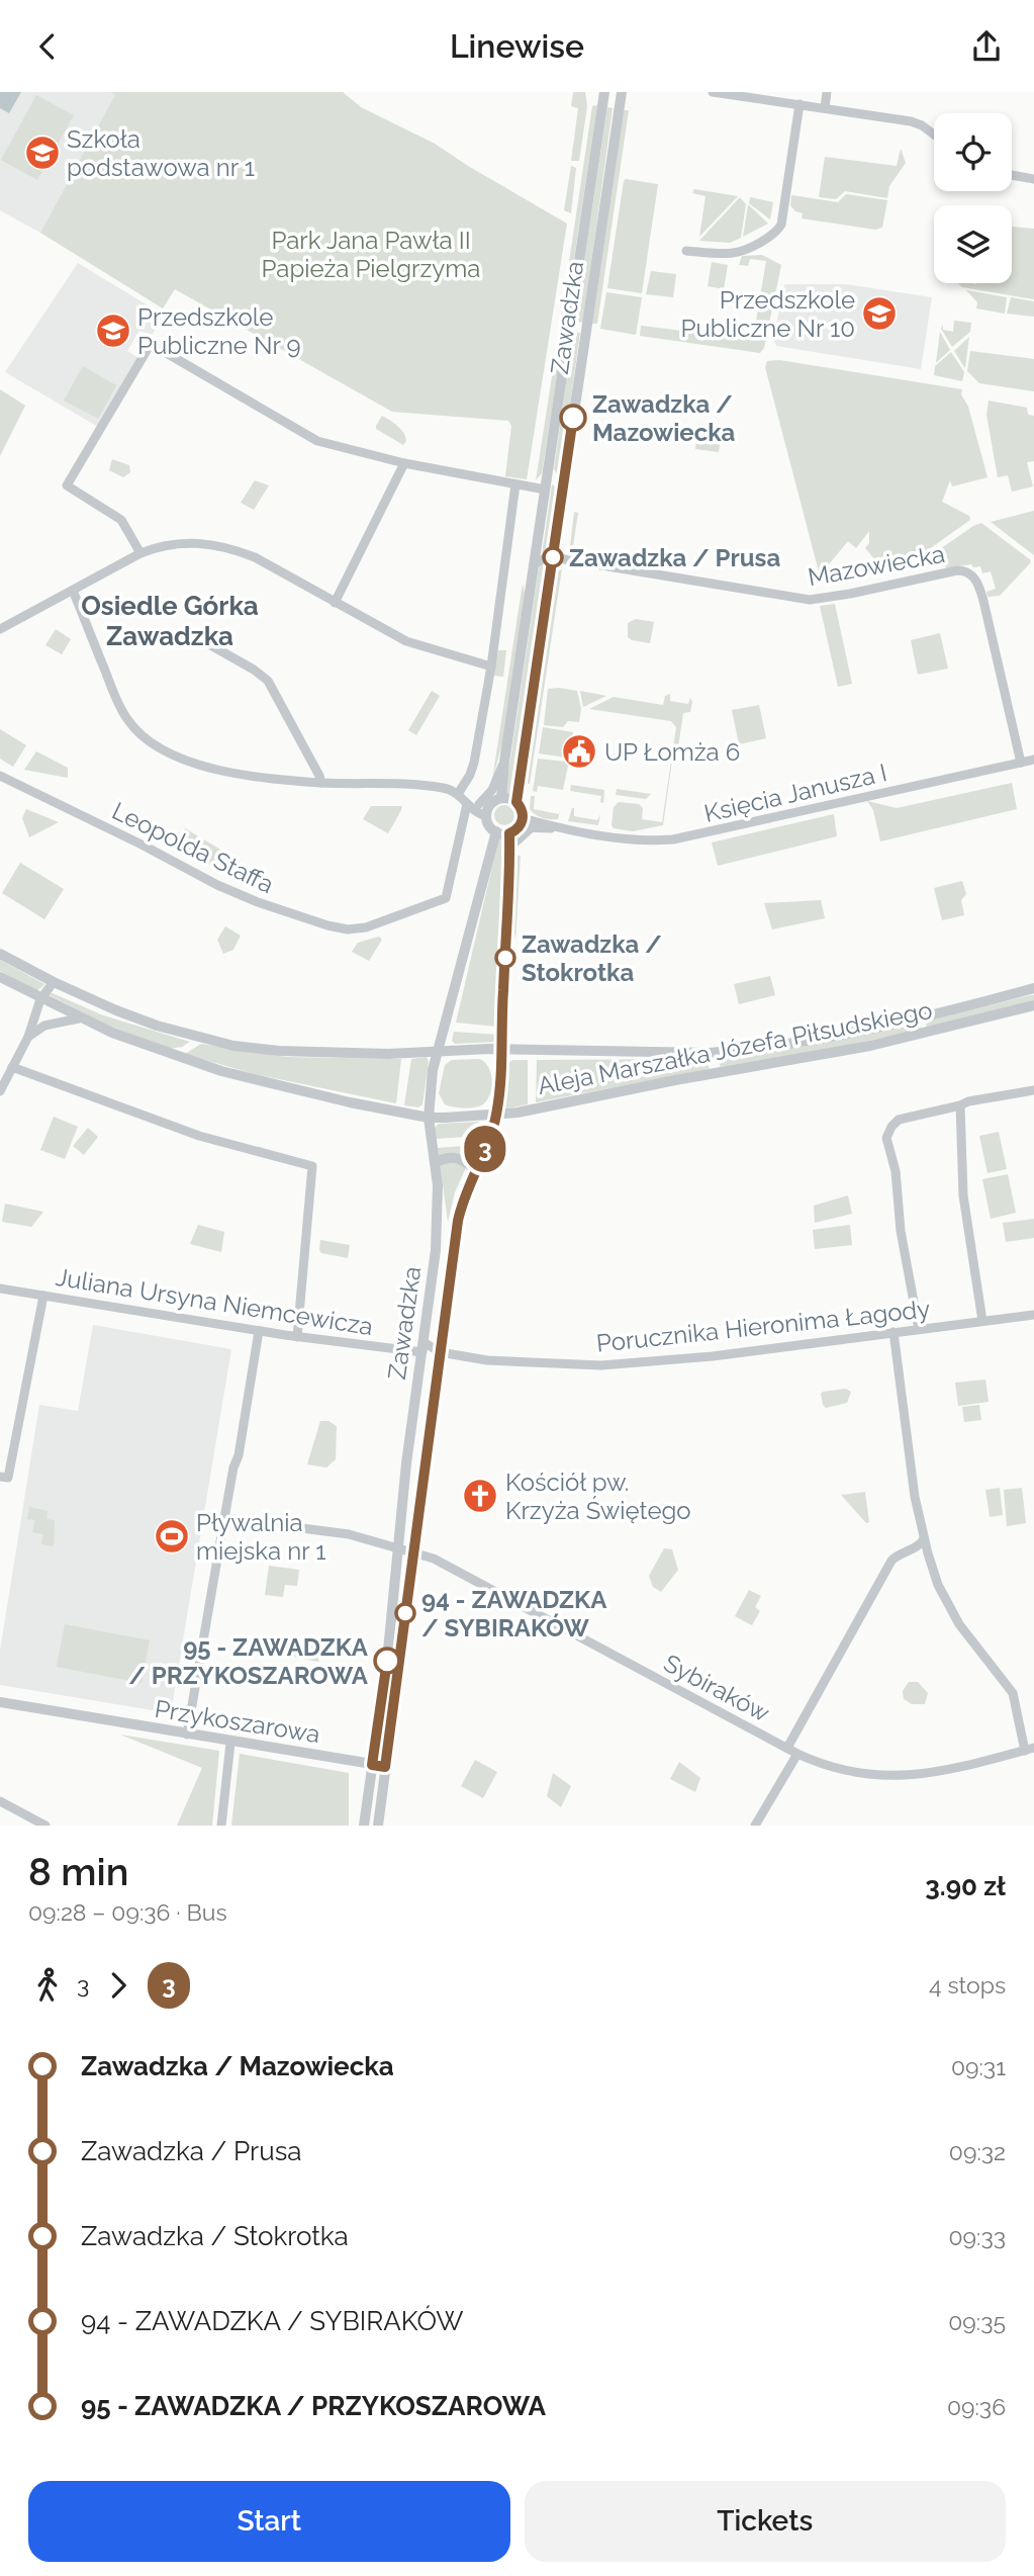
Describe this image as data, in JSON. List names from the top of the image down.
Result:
{
  "streets": {
    "street": [
      "Zawadzka",
      "Mazowiecka",
      "Księcia Janusza I",
      "Leopolda Staffa",
      "Aleja Marszałka Józefa Piłsudskiego",
      "Juliana Ursyna Niemcewicza",
      "Porucznika Hieronima Łagody",
      "Sybiraków",
      "Przykoszarowa"
    ]
  },
  "crossings": [
    ["Zawadzka", "Mazowiecka"],
    ["Zawadzka", "Księcia Janusza I"],
    ["Zawadzka", "Aleja Marszałka Józefa Piłsudskiego"],
    ["Zawadzka", "Juliana Ursyna Niemcewicza"],
    ["Zawadzka", "Porucznika Hieronima Łagody"],
    ["Zawadzka", "Sybiraków"],
    ["Zawadzka", "Przykoszarowa"],
    ["Mazowiecka", "Księcia Janusza I"],
    ["Juliana Ursyna Niemcewicza", "Porucznika Hieronima Łagody"]
  ],
  "districts": ["Osiedle Górka Zawadzka"],
  "parks": ["Park Jana Pawła II Papieża Pielgrzyma"],
  "places": {
    "school or university": ["Szkoła podstawowa nr 1", "Przedszkole Publiczne Nr 10", "Przedszkole Publiczne Nr 9"],
    "other": [
      "Zawadzka / Mazowiecka",
      "Zawadzka / Prusa",
      "Zawadzka / Stokrotka",
      "94 - ZAWADZKA / SYBIRAKÓW",
      "95 - ZAWADZKA / PRZYKOSZAROWA"
    ],
    "public building": ["UP Łomża 6"],
    "church": ["Kościół pw. Krzyża Świętego"],
    "sports": ["Pływalnia miejska nr 1"]
  },
  "lines": ["bus line 3"],
  "page": {
    "header": "Linewise",
    "on_map": "3",
    "heading": ["8 min", "09:28 – 09:36 · Bus", "3.90 zł"],
    "legs": ["3", "3", "4 stops"],
    "list": [
      {
        "name": "Zawadzka / Mazowiecka",
        "value": "09:31"
      },
      {
        "name": "Zawadzka / Prusa",
        "value": "09:32"
      },
      {
        "name": "Zawadzka / Stokrotka",
        "value": "09:33"
      },
      {
        "name": "94 - ZAWADZKA / SYBIRAKÓW",
        "value": "09:35"
      },
      {
        "name": "95 - ZAWADZKA / PRZYKOSZAROWA",
        "value": "09:36"
      }
    ],
    "buttons": ["Start", "Tickets"]
  }
}
